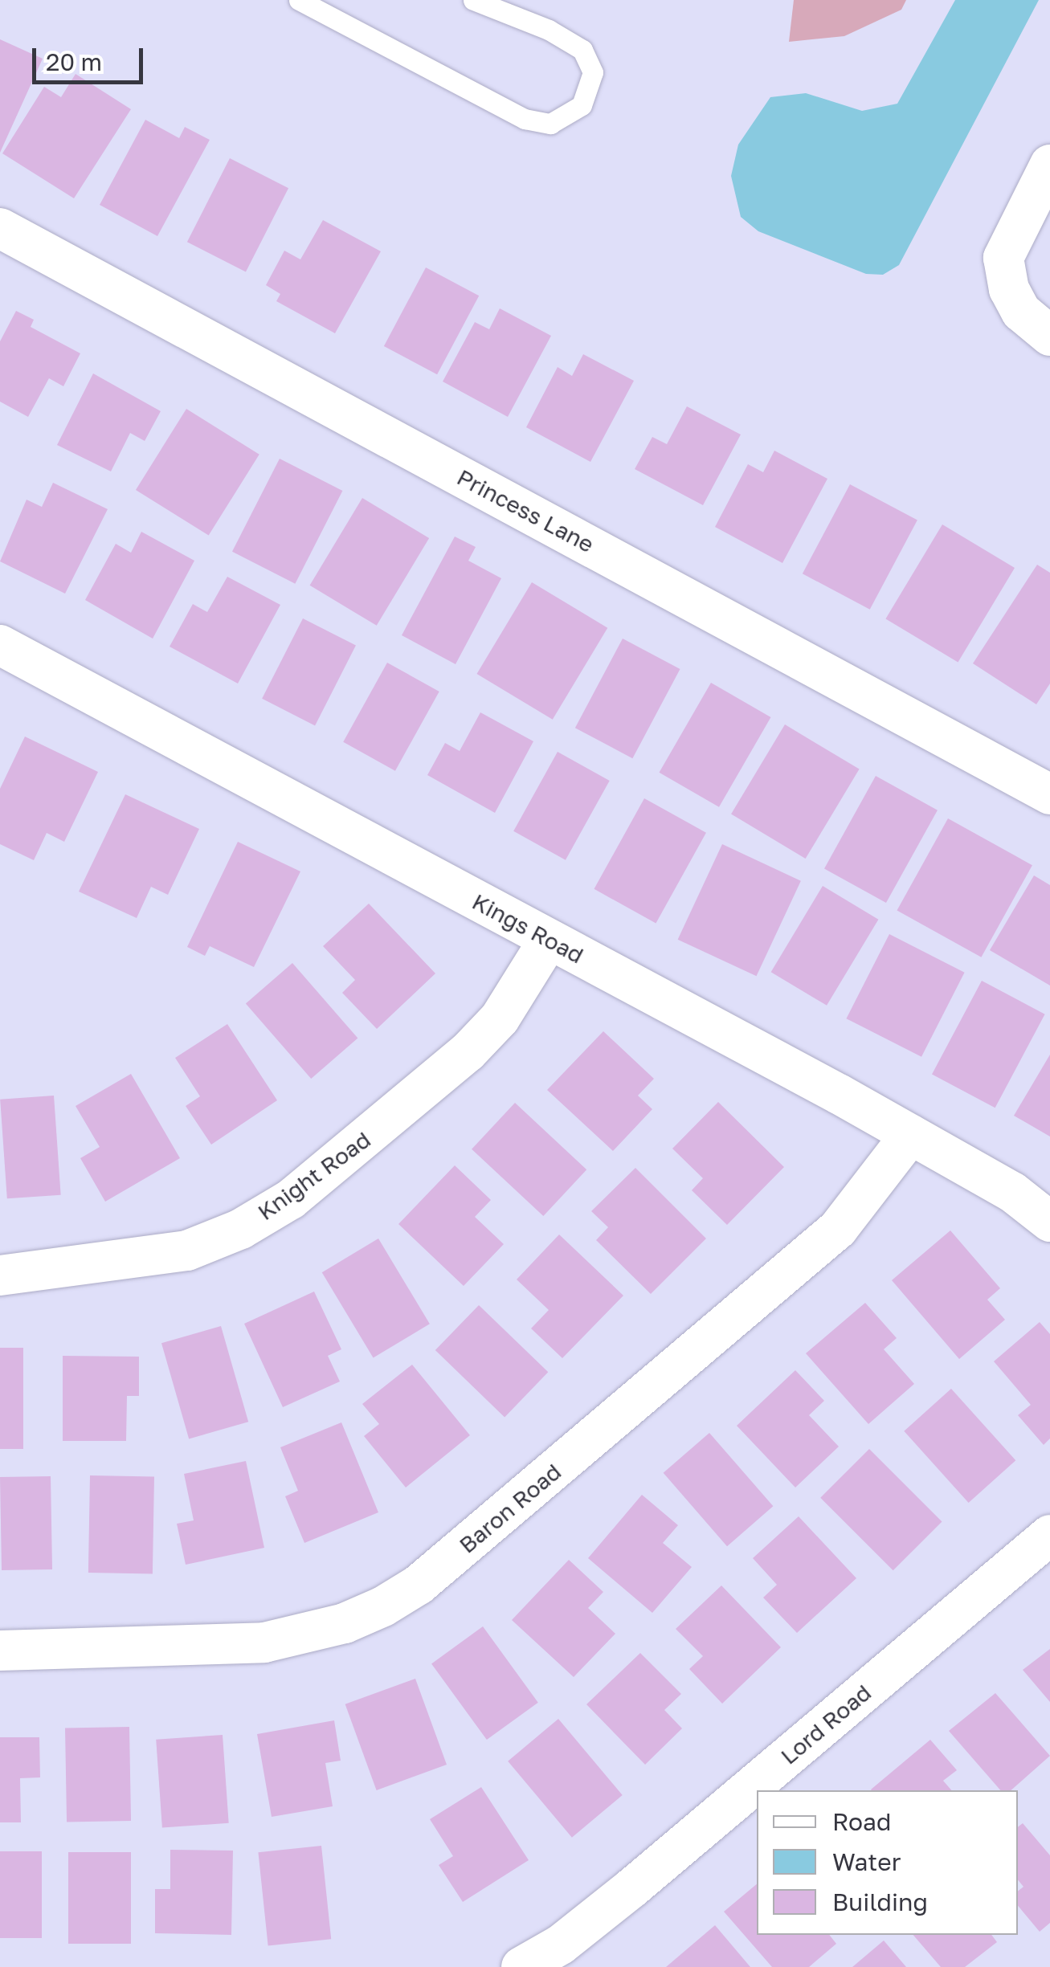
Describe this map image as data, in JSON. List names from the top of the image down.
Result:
{
  "streets": {
    "street": [
      "Princess Lane",
      "Kings Road",
      "Knight Road",
      "Baron Road",
      "Lord Road"
    ]
  },
  "crossings": [
    ["Kings Road", "Knight Road"],
    ["Kings Road", "Baron Road"]
  ],
  "legend": ["Road", "Water", "Building"],
  "scale_bar": "20 m"
}
